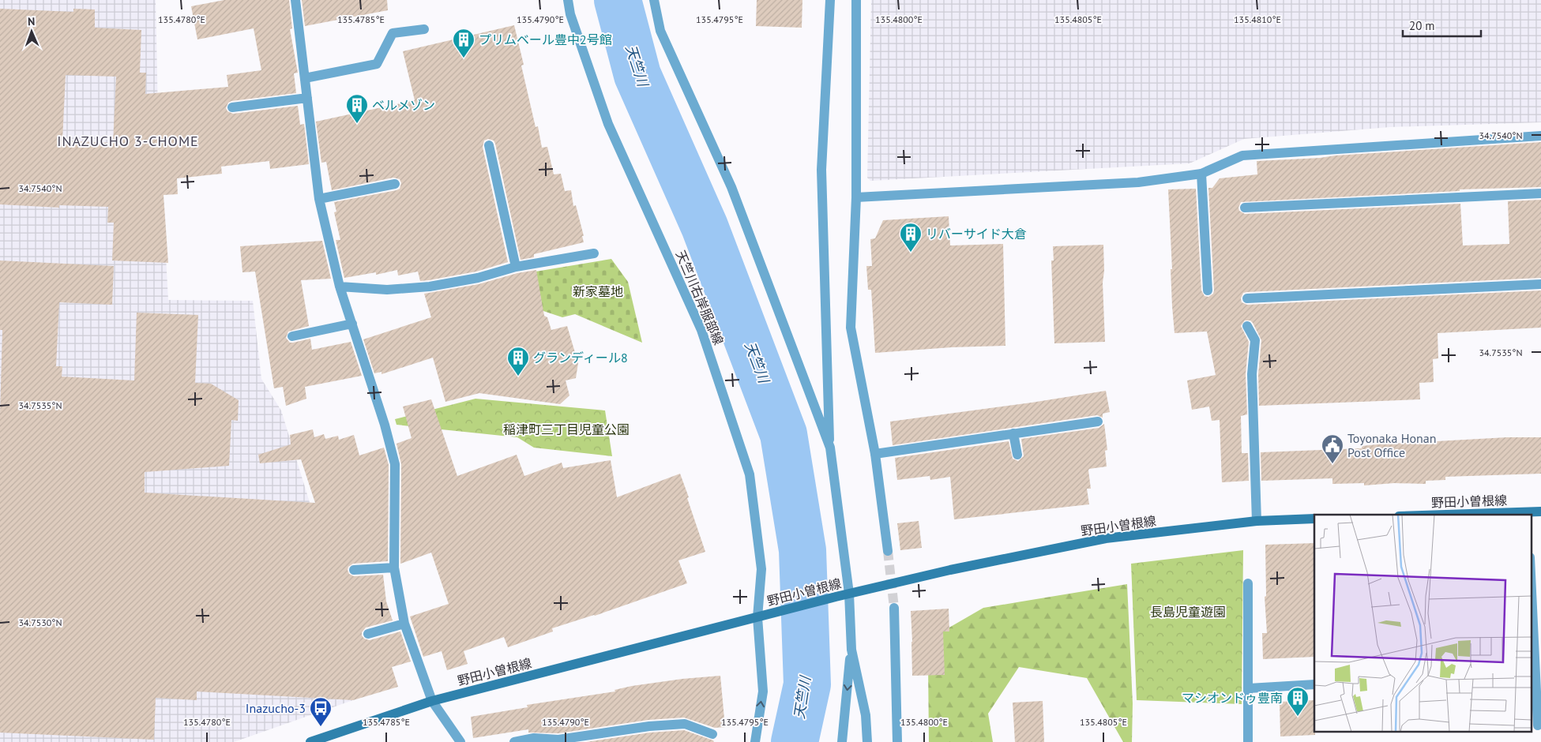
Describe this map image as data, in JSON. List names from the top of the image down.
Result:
{
  "streets": {
    "street": ["天竺川右岸服部線", "野田小曽根線"]
  },
  "crossings": [
    ["天竺川右岸服部線", "野田小曽根線"]
  ],
  "districts": ["INAZUCHO 3-CHOME"],
  "water": ["天竺川"],
  "parks": ["新家墓地", "稲津町三丁目児童公園", "長島児童遊園"],
  "places": {
    "building": [
      "プリムベール豊中2号館",
      "ベルメゾン",
      "リバーサイド大倉",
      "グランディール8",
      "マシオンドゥ豊南"
    ],
    "public building": ["Toyonaka Honan Post Office"],
    "bus stop": ["Inazucho-3"]
  },
  "scale_bar": "20 m",
  "north": "top",
  "coordinates": [
    "135.4780°E",
    "135.4785°E",
    "135.4790°E",
    "135.4795°E",
    "135.4800°E",
    "135.4805°E",
    "135.4810°E",
    "34.7540°N",
    "34.7535°N",
    "34.7530°N"
  ]
}
